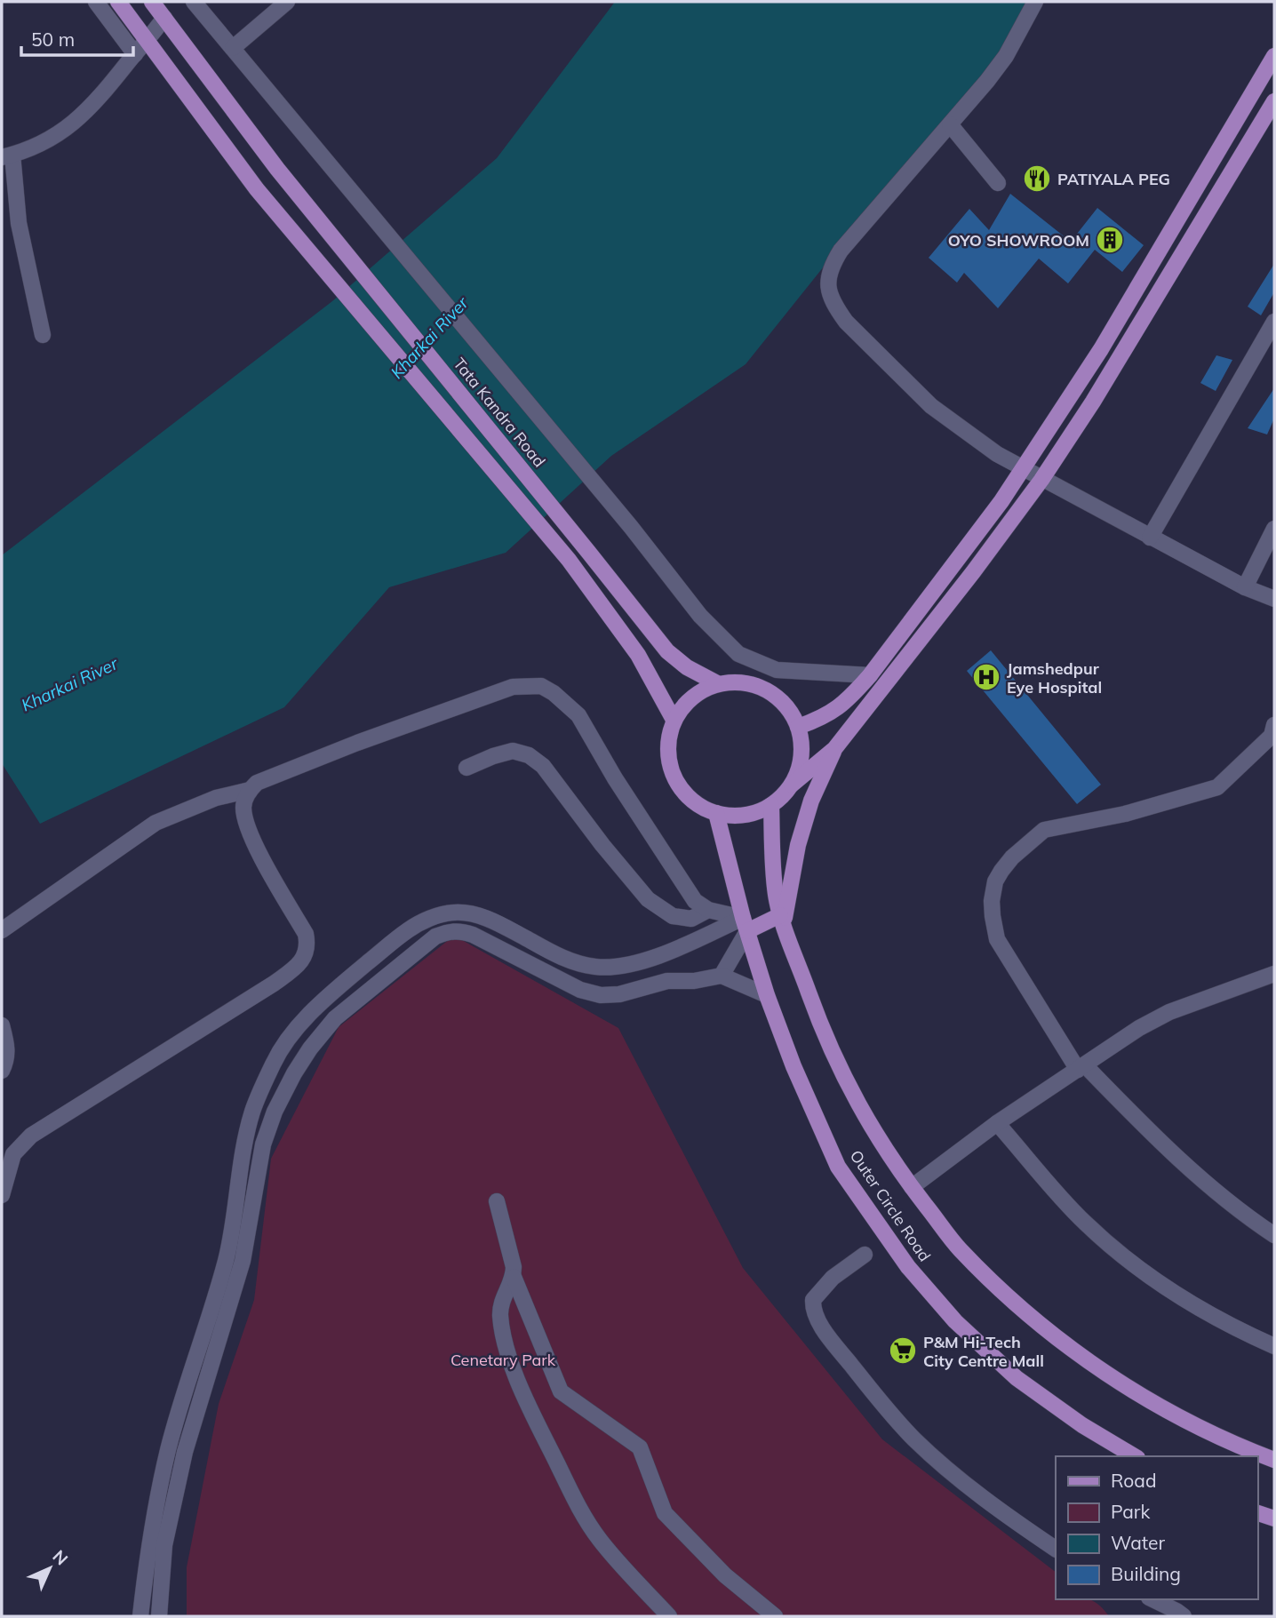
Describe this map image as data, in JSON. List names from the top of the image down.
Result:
{
  "streets": {
    "main road": ["Tata Kandra Road", "Outer Circle Road"]
  },
  "crossings": [
    ["Tata Kandra Road", "Outer Circle Road"]
  ],
  "water": ["Kharkai River"],
  "parks": ["Cenetary Park"],
  "places": {
    "restaurant": ["PATIYALA PEG"],
    "building": ["OYO SHOWROOM"],
    "hospital": ["Jamshedpur Eye Hospital"],
    "supermarket": ["P&M Hi-Tech City Centre Mall"]
  },
  "legend": [
    "Road",
    "Park",
    "Water",
    "Building"
  ],
  "scale_bar": "50 m",
  "north": "top right"
}
